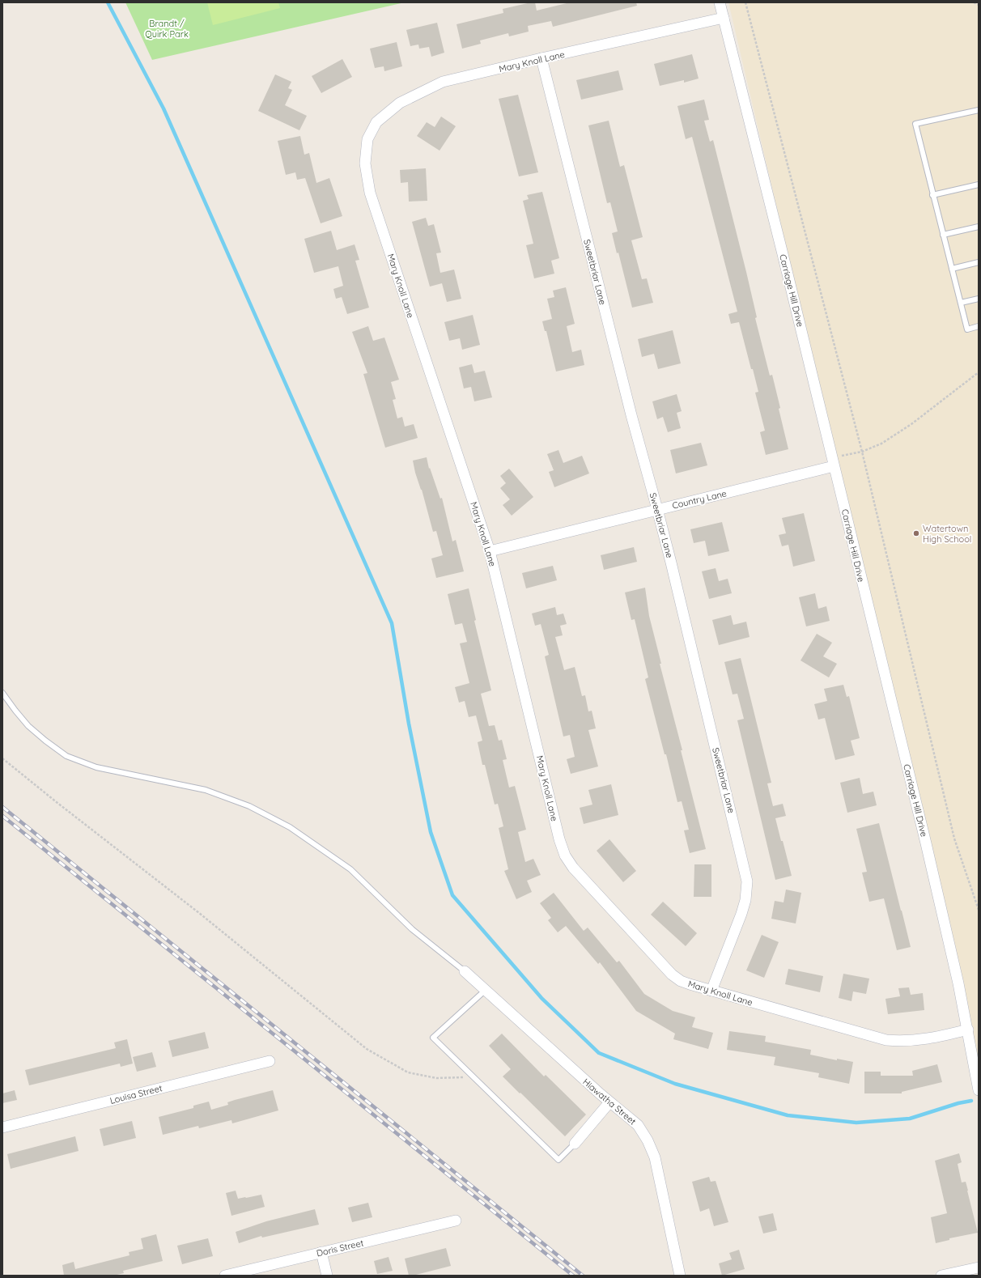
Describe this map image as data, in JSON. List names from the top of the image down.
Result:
{
  "streets": {
    "street": [
      "Mary Knoll Lane",
      "Sweetbriar Lane",
      "Carriage Hill Drive",
      "Country Lane",
      "Louisa Street",
      "Hiawatha Street",
      "Doris Street"
    ]
  },
  "crossings": [
    ["Mary Knoll Lane", "Sweetbriar Lane"],
    ["Mary Knoll Lane", "Carriage Hill Drive"],
    ["Mary Knoll Lane", "Country Lane"],
    ["Sweetbriar Lane", "Country Lane"],
    ["Carriage Hill Drive", "Country Lane"]
  ],
  "parks": ["Brandt / Quirk Park"],
  "places": ["Watertown High School"]
}
